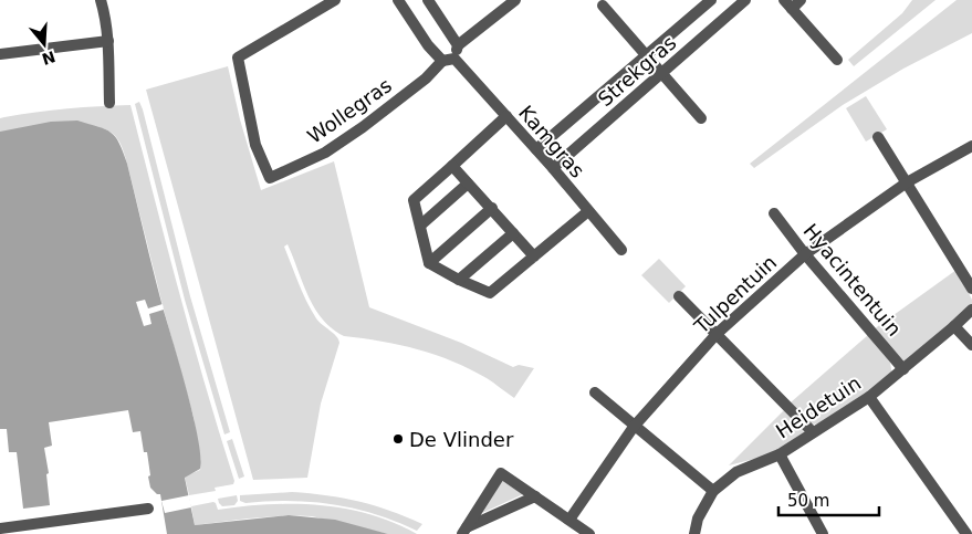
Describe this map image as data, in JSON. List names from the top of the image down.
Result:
{
  "streets": {
    "street": [
      "Strekgras",
      "Wollegras",
      "Kamgras",
      "Hyacintentuin",
      "Tulpentuin",
      "Heidetuin"
    ]
  },
  "crossings": [
    ["Strekgras", "Kamgras"],
    ["Hyacintentuin", "Tulpentuin"],
    ["Hyacintentuin", "Heidetuin"]
  ],
  "places": ["De Vlinder"],
  "scale_bar": "50 m",
  "north": "bottom"
}
